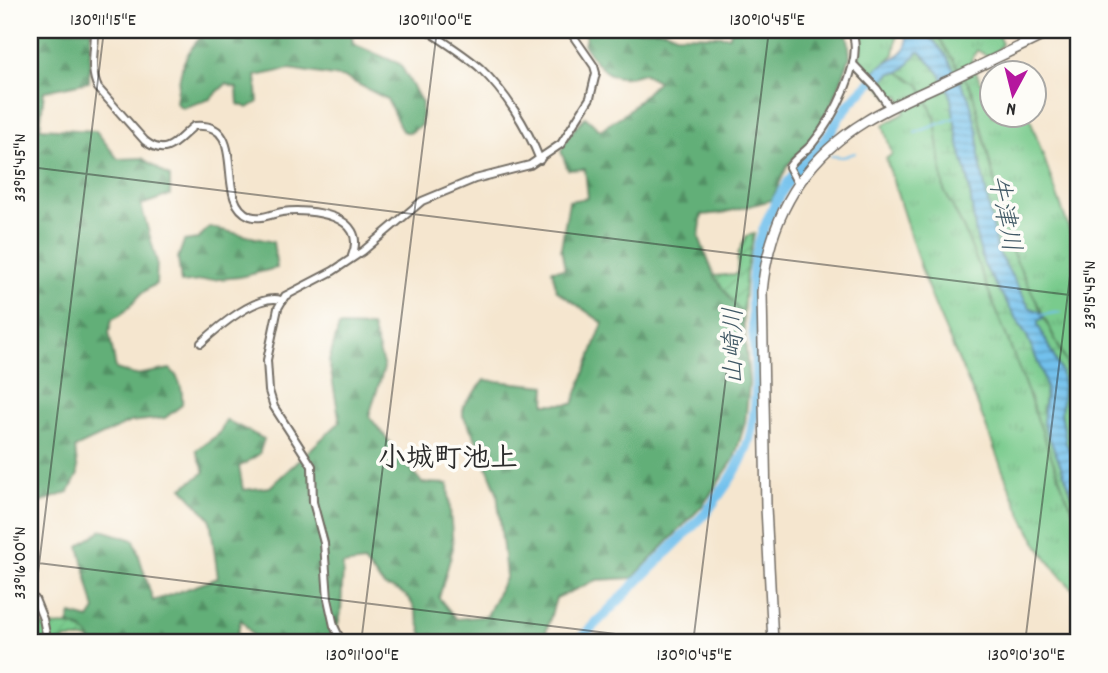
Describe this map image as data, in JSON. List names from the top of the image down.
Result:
{
  "districts": ["小城町池上"],
  "water": ["牛津川", "山崎川"],
  "north": "bottom",
  "coordinates": [
    "130°11'15\"E",
    "130°11'00\"E",
    "130°10'45\"E",
    "33°15'45\"N",
    "33°16'00\"N",
    "130°10'30\"E"
  ]
}
